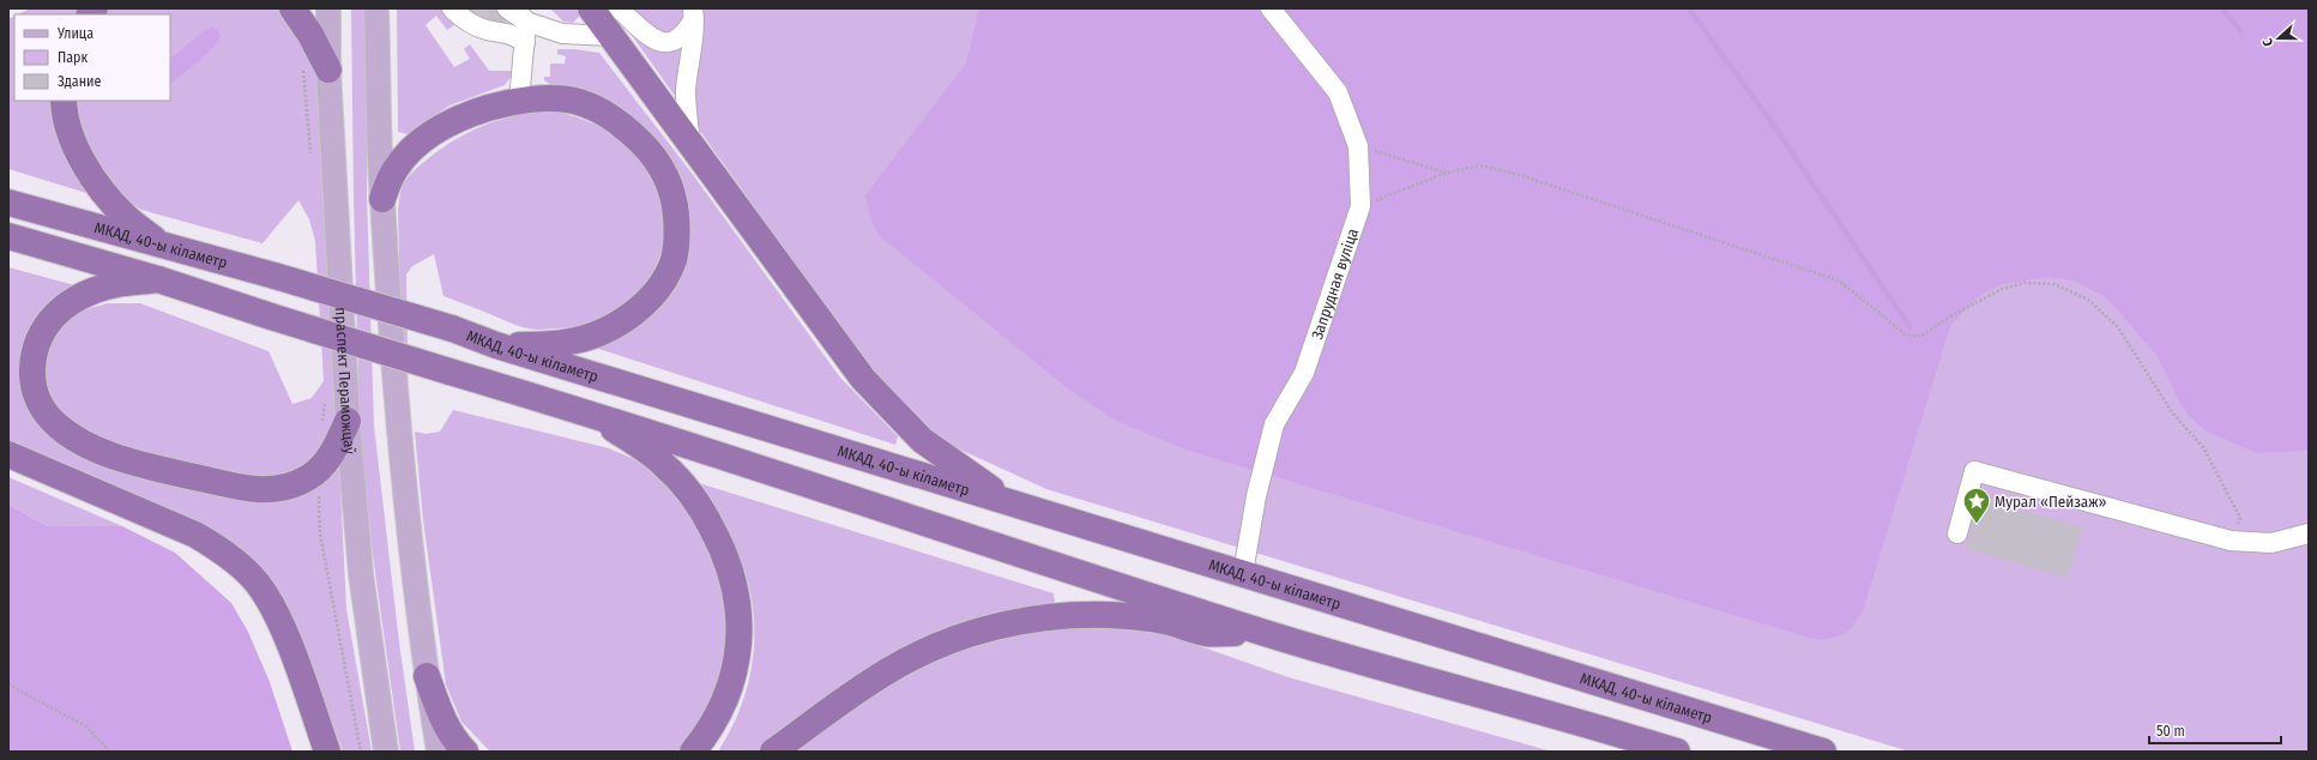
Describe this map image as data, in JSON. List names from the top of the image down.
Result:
{
  "streets": {
    "highway": ["МКАД, 40-ы кіламетр"],
    "main road": ["праспект Пераможцаў"],
    "lane": ["Запрудная вуліца"]
  },
  "crossings": [
    ["МКАД, 40-ы кіламетр", "Запрудная вуліца"]
  ],
  "places": {
    "place": ["Мурал «Пейзаж»"]
  },
  "legend": ["Улица", "Парк", "Здание"],
  "scale_bar": "50 m",
  "north": "left"
}
